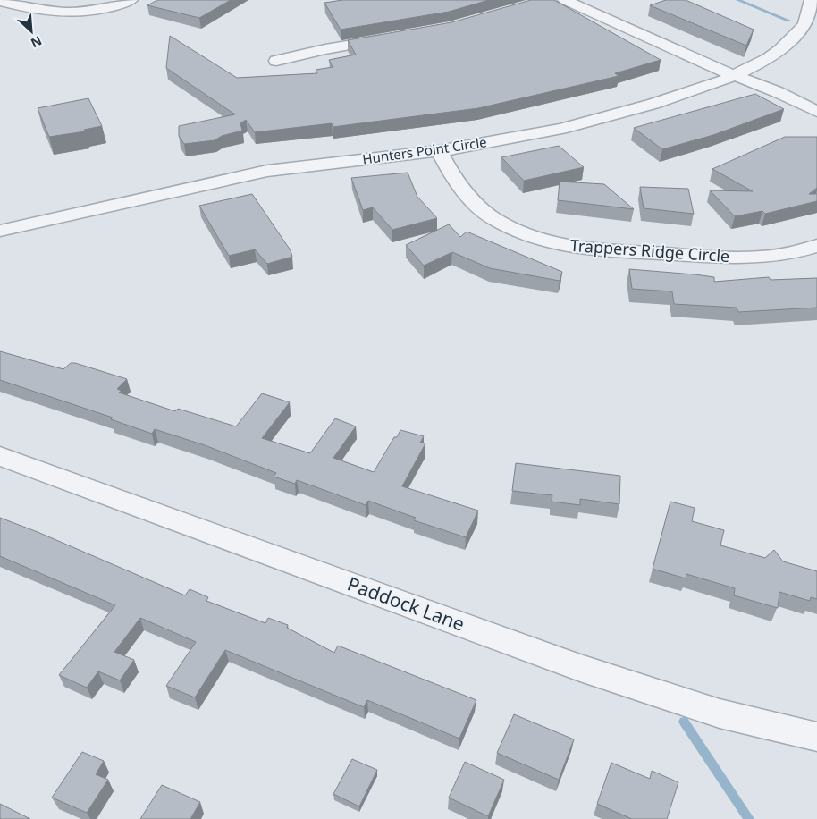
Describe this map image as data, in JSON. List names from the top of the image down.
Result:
{
  "streets": {
    "street": ["Hunters Point Circle", "Trappers Ridge Circle", "Paddock Lane"]
  },
  "crossings": [
    ["Hunters Point Circle", "Trappers Ridge Circle"]
  ],
  "north": "bottom right"
}
